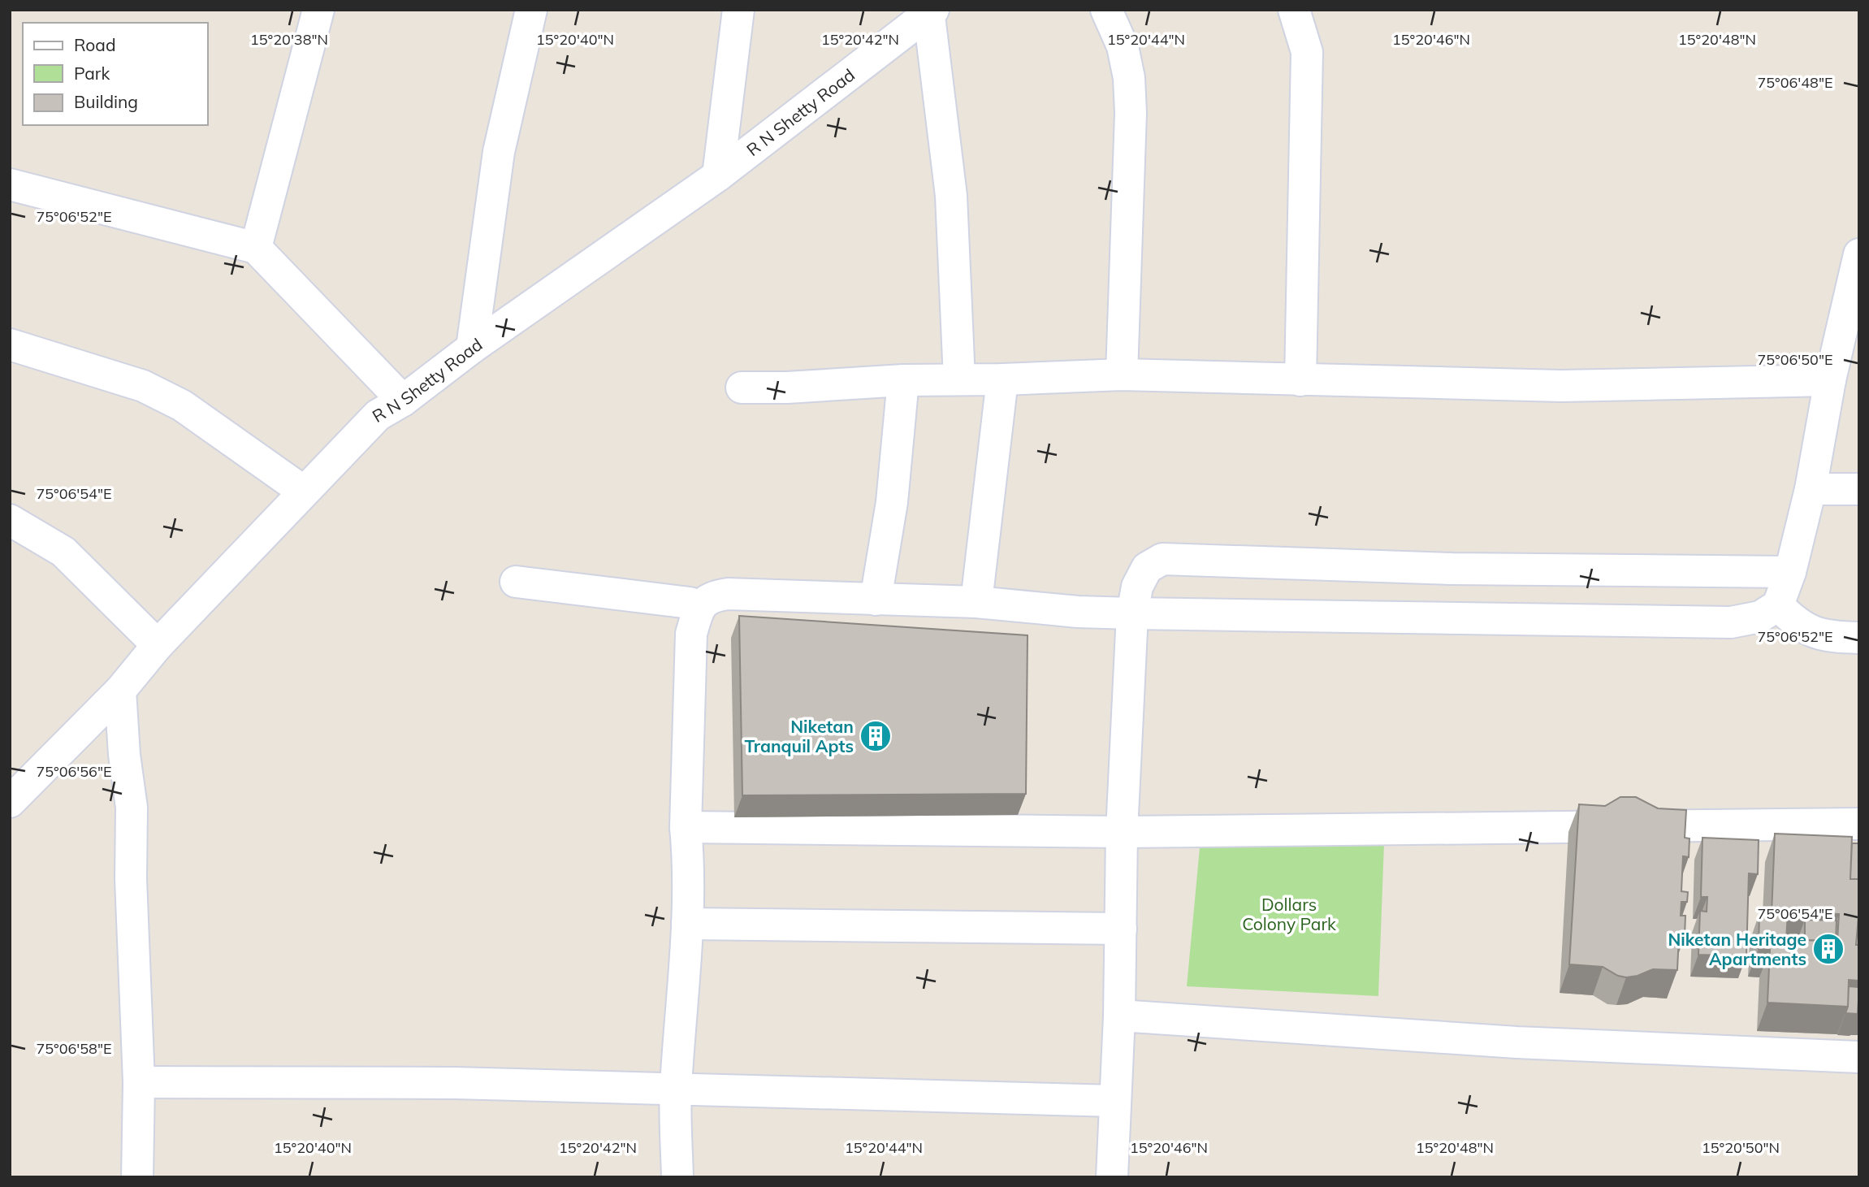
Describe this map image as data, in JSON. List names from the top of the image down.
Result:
{
  "streets": {
    "street": ["R N Shetty Road"]
  },
  "parks": ["Dollars Colony Park"],
  "places": {
    "building": ["Niketan Tranquil Apts", "Niketan Heritage Apartments"]
  },
  "legend": ["Road", "Park", "Building"],
  "coordinates": [
    "15°20'38\"N",
    "15°20'40\"N",
    "15°20'42\"N",
    "15°20'44\"N",
    "15°20'46\"N",
    "15°20'48\"N",
    "75°06'48\"E",
    "75°06'52\"E",
    "75°06'50\"E",
    "75°06'54\"E",
    "75°06'56\"E",
    "75°06'58\"E",
    "15°20'50\"N"
  ]
}
